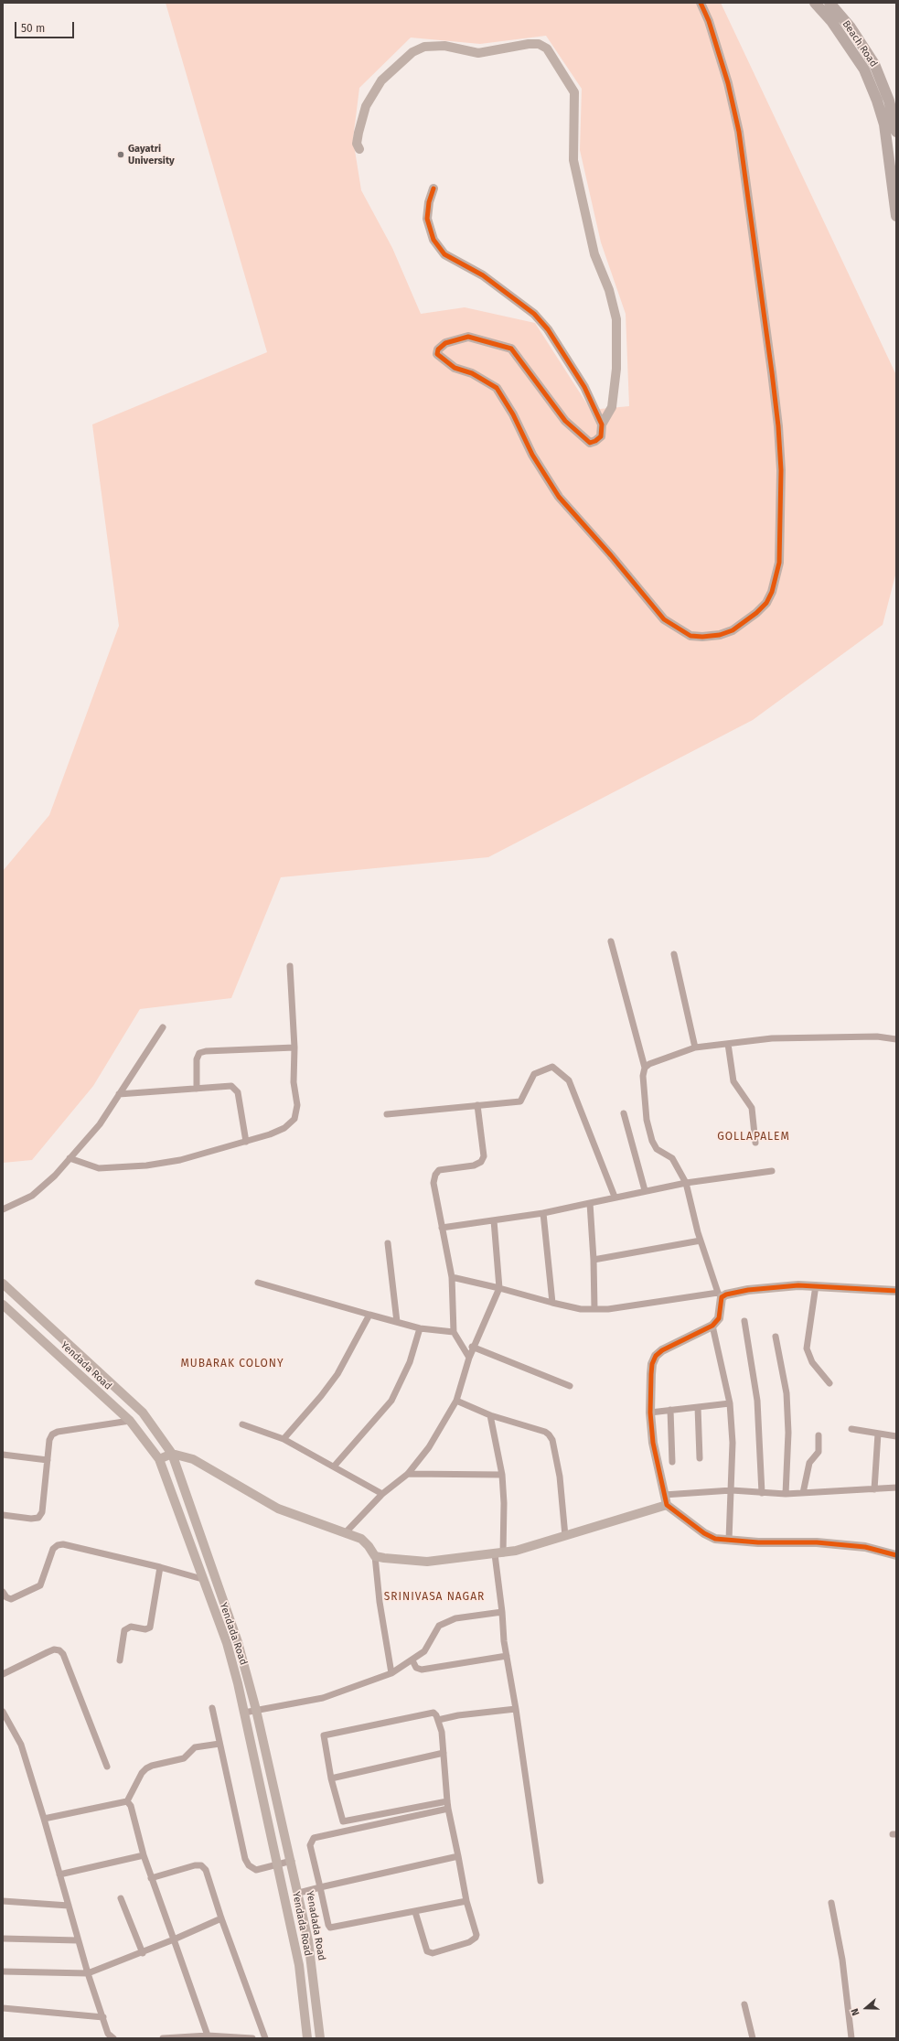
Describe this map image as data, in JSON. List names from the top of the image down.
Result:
{
  "streets": {
    "main road": ["Beach Road"],
    "street": ["Yendada Road", "Yenadada Road"]
  },
  "crossings": [
    ["Yendada Road", "Yenadada Road"]
  ],
  "districts": ["GOLLAPALEM", "MUBARAK COLONY", "SRINIVASA NAGAR"],
  "places": ["Gayatri University"],
  "scale_bar": "50 m",
  "north": "left"
}
